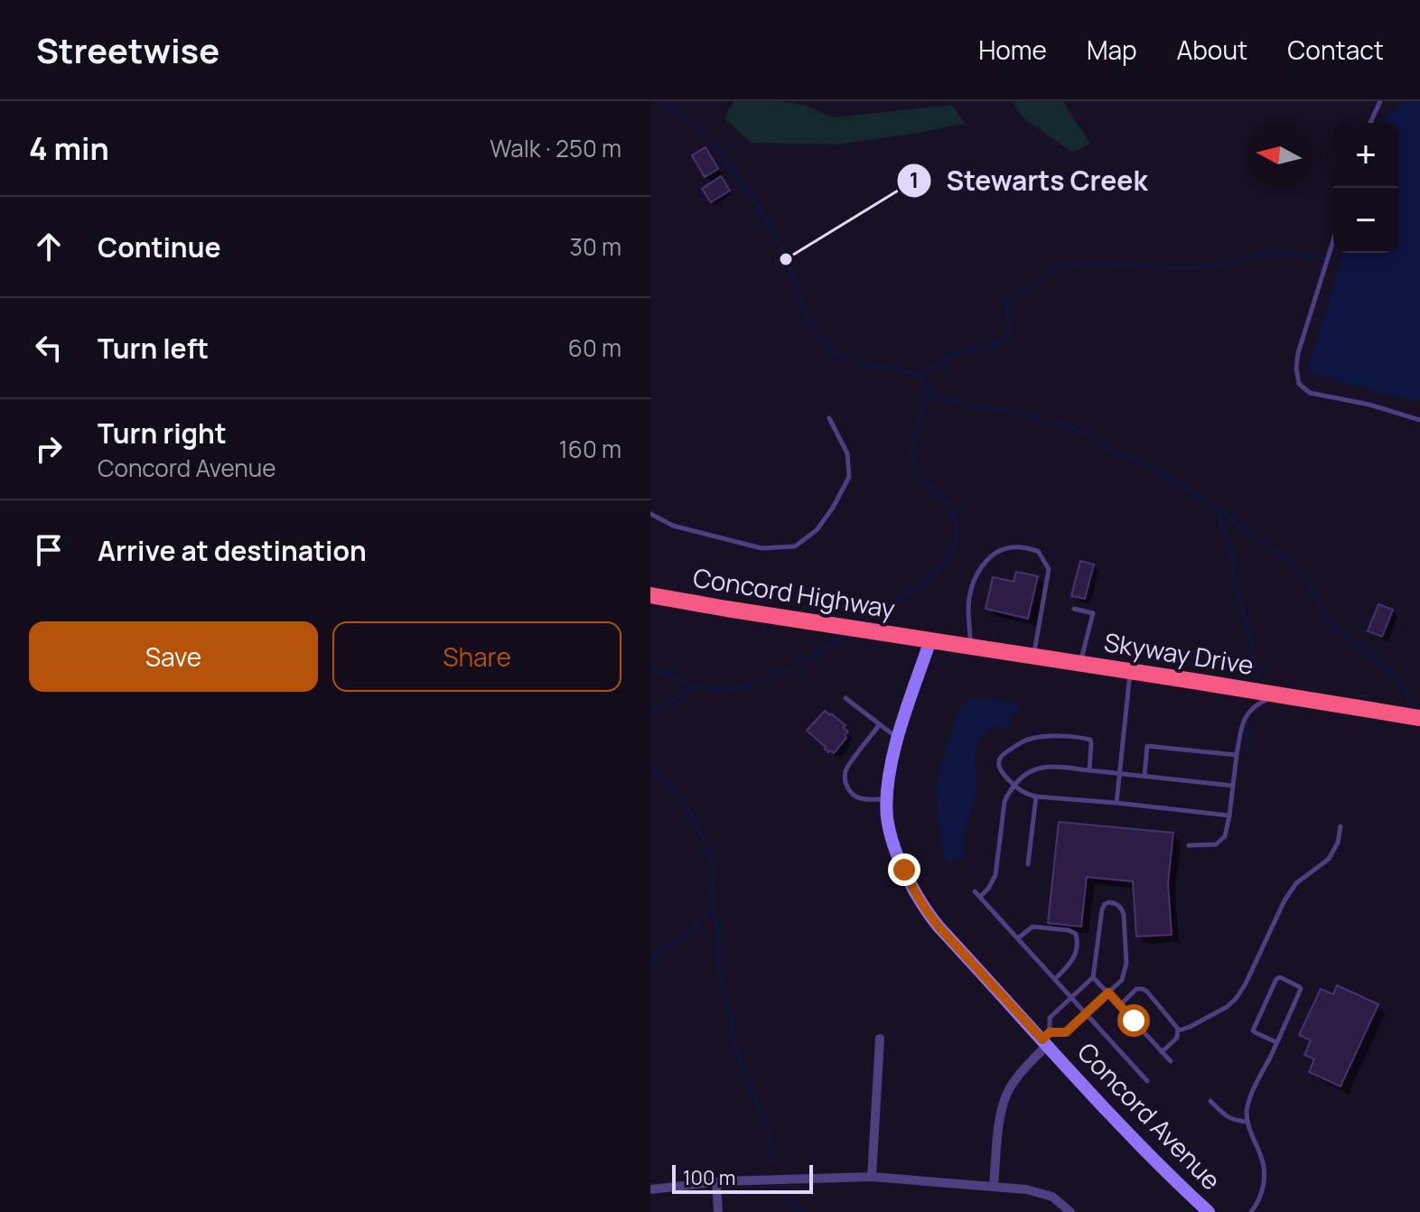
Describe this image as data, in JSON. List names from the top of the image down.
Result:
{
  "streets": {
    "highway": ["Concord Highway", "Skyway Drive"],
    "street": ["Concord Avenue"]
  },
  "crossings": [
    ["Concord Highway", "Skyway Drive"],
    ["Concord Highway", "Concord Avenue"],
    ["Skyway Drive", "Concord Avenue"]
  ],
  "places": ["Stewarts Creek"],
  "scale_bar": "100 m",
  "north": "left",
  "page": {
    "header": "Streetwise",
    "nav": [
      "Home",
      "Map",
      "About",
      "Contact"
    ],
    "heading": ["4 min", "Walk · 250 m"],
    "map_buttons": ["+", "−"],
    "list": [
      ["Continue", "30 m"],
      ["Turn left", "60 m"],
      ["Turn right", "Concord Avenue", "160 m"],
      "Arrive at destination"
    ],
    "buttons": ["Save", "Share"],
    "scale": "100 m"
  }
}
